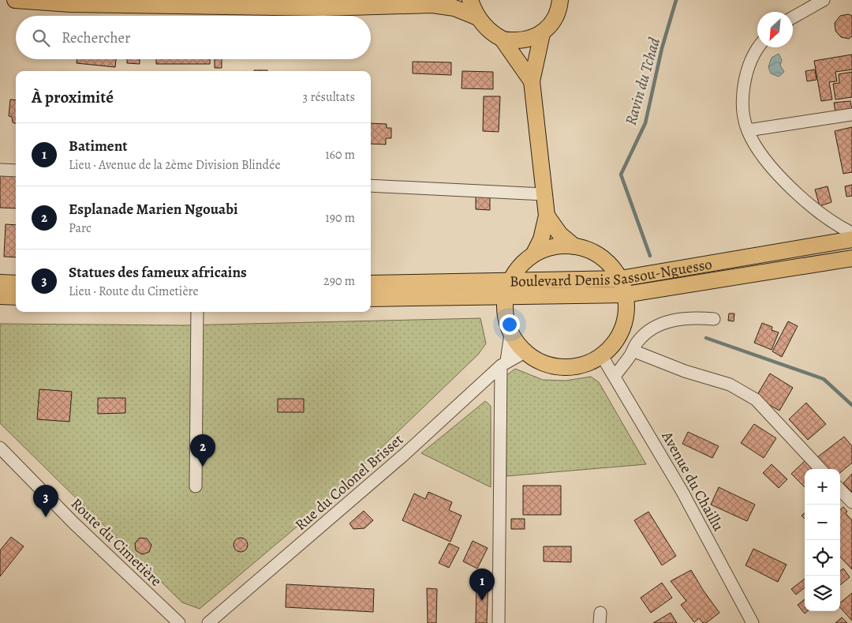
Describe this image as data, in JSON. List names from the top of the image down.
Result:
{
  "streets": {
    "main road": ["Boulevard Denis Sassou-Nguesso"],
    "street": ["Avenue du Chaillu", "Rue du Colonel Brisset", "Route du Cimetière"]
  },
  "water": ["Ravin du Tchad"],
  "north": "bottom left",
  "page": {
    "search": "Rechercher",
    "heading": ["À proximité", "3 résultats"],
    "list": [
      {
        "mark": "1",
        "name": "Batiment",
        "note": "Lieu · Avenue de la 2ème Division Blindée",
        "value": "160 m"
      },
      {
        "mark": "2",
        "name": "Esplanade Marien Ngouabi",
        "note": "Parc",
        "value": "190 m"
      },
      {
        "mark": "3",
        "name": "Statues des fameux africains",
        "note": "Lieu · Route du Cimetière",
        "value": "290 m"
      }
    ],
    "pins": ["2", "3", "1"],
    "map_buttons": ["+", "−"]
  }
}
